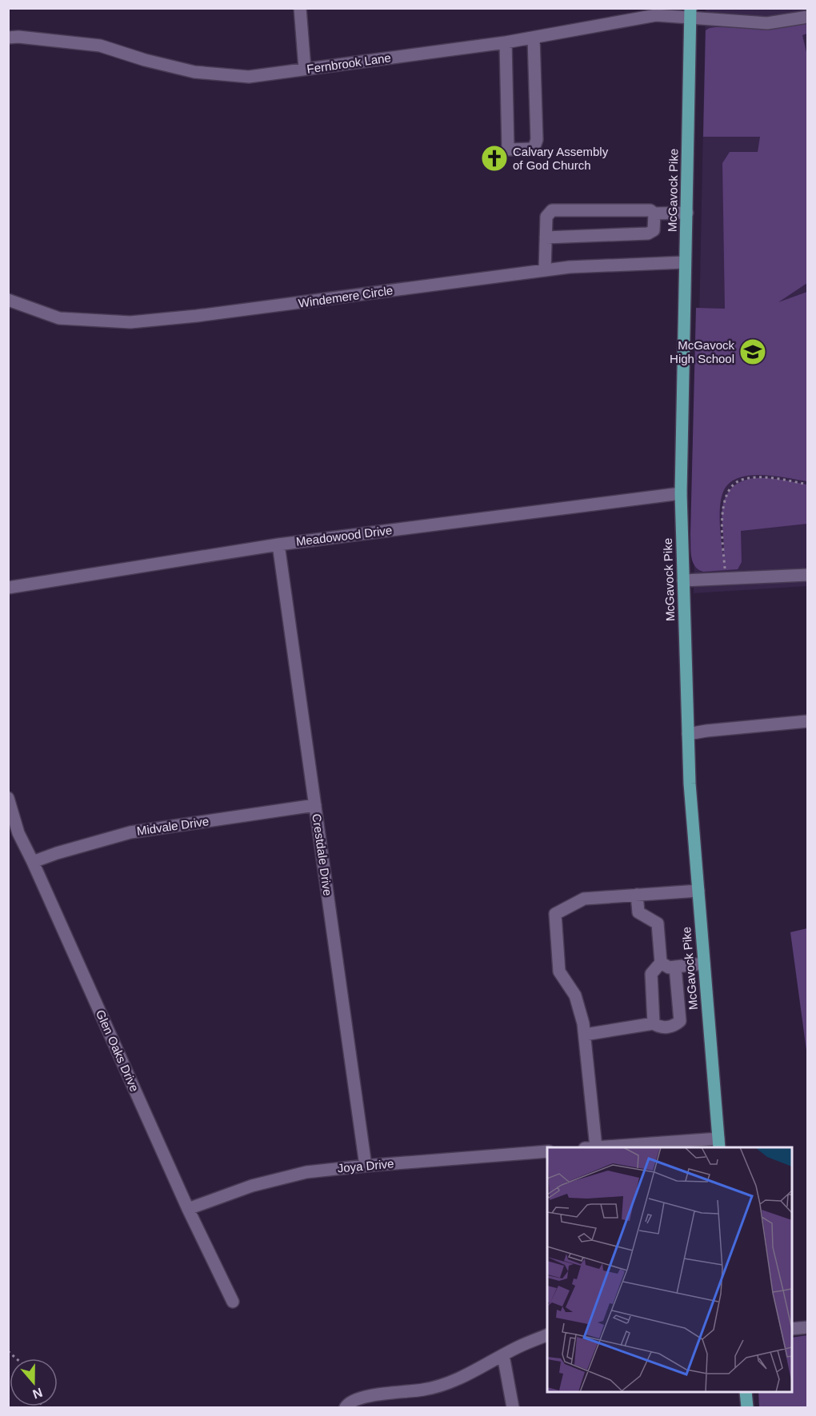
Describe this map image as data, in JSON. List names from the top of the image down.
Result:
{
  "streets": {
    "main road": ["McGavock Pike"],
    "street": [
      "Fernbrook Lane",
      "Windemere Circle",
      "Meadowood Drive",
      "Midvale Drive",
      "Crestdale Drive",
      "Glen Oaks Drive",
      "Joya Drive"
    ]
  },
  "crossings": [
    ["Fernbrook Lane", "McGavock Pike"],
    ["McGavock Pike", "Windemere Circle"],
    ["McGavock Pike", "Meadowood Drive"],
    ["Meadowood Drive", "Crestdale Drive"],
    ["Midvale Drive", "Crestdale Drive"],
    ["Midvale Drive", "Glen Oaks Drive"],
    ["Crestdale Drive", "Joya Drive"],
    ["Glen Oaks Drive", "Joya Drive"]
  ],
  "places": {
    "church": ["Calvary Assembly of God Church"],
    "school or university": ["McGavock High School"]
  },
  "north": "bottom"
}
